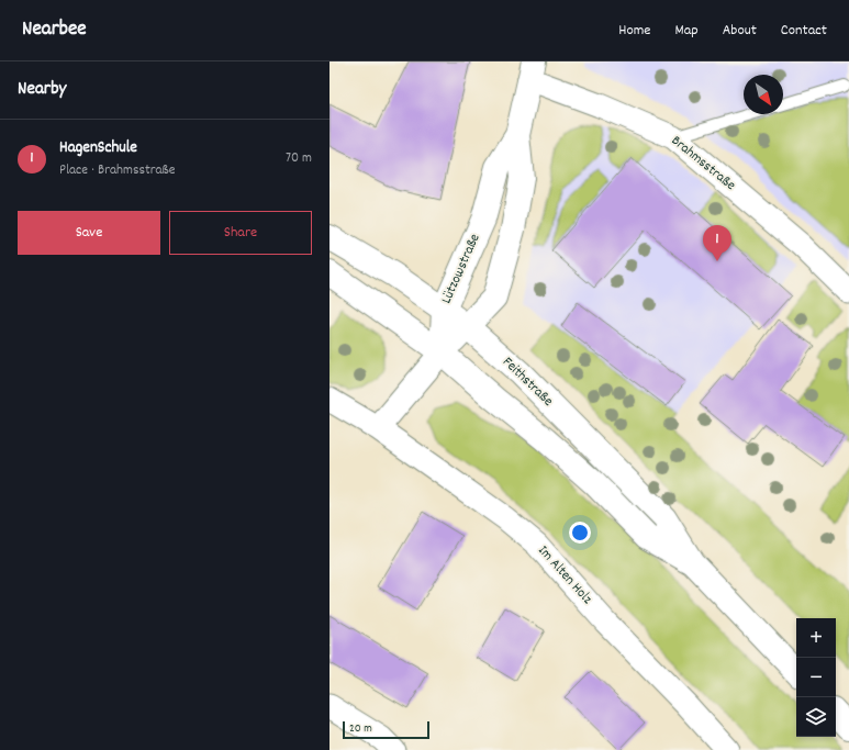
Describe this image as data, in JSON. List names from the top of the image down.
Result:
{
  "streets": {
    "main road": ["Lützowstraße", "Feithstraße"],
    "street": ["Brahmsstraße", "Im Alten Holz"]
  },
  "crossings": [
    ["Brahmsstraße", "Lützowstraße"],
    ["Lützowstraße", "Feithstraße"]
  ],
  "scale_bar": "20 m",
  "north": "bottom right",
  "page": {
    "header": "Nearbee",
    "nav": [
      "Home",
      "Map",
      "About",
      "Contact"
    ],
    "heading": "Nearby",
    "list": [
      {
        "mark": "1",
        "name": "HagenSchule",
        "note": "Place · Brahmsstraße",
        "value": "70 m"
      }
    ],
    "buttons": ["Save", "Share"],
    "pins": "1",
    "map_buttons": ["+", "−"],
    "scale": "20 m"
  }
}
